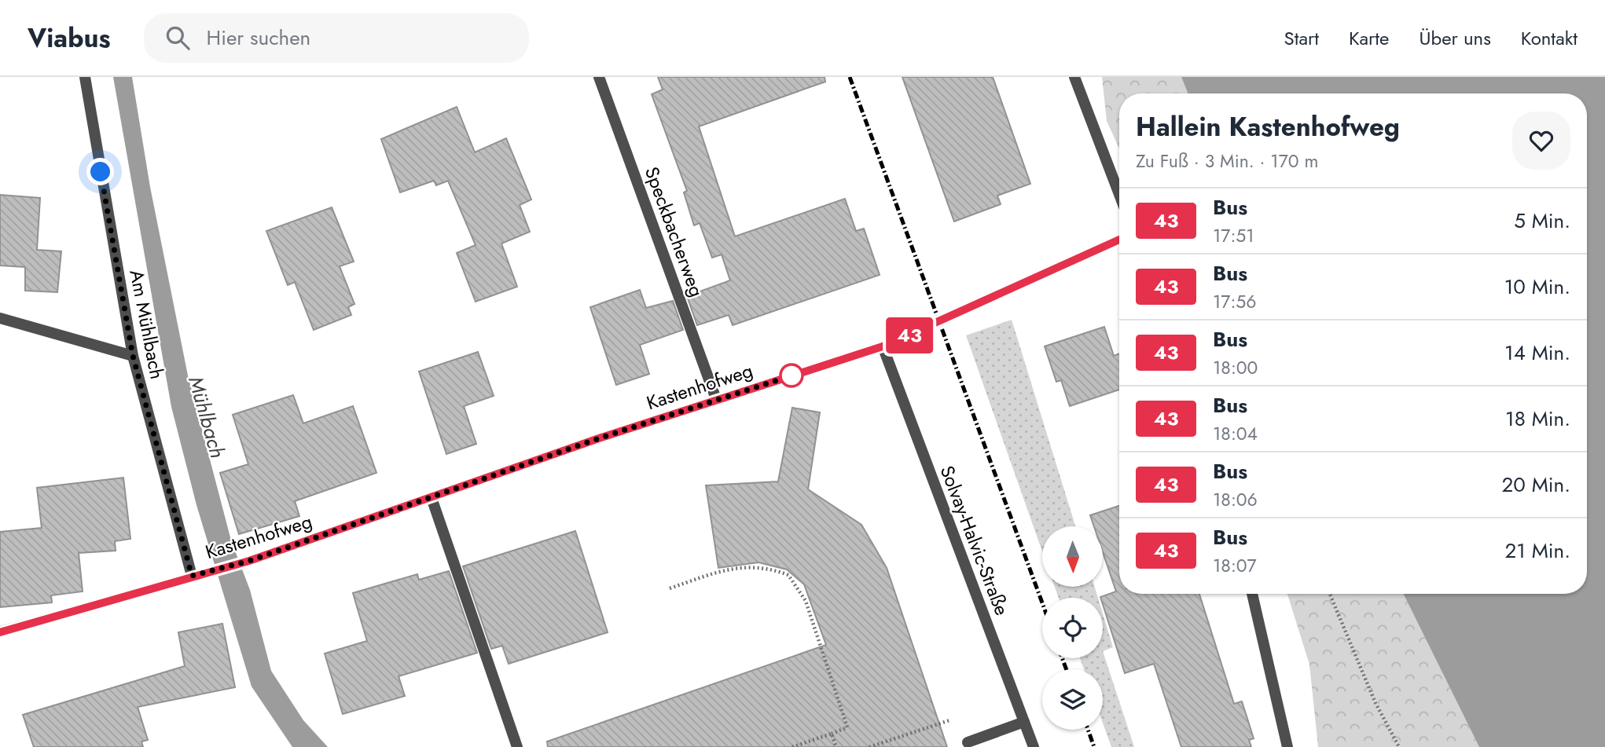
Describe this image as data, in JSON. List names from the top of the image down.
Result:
{
  "streets": {
    "street": [
      "Speckbacherweg",
      "Am Mühlbach",
      "Kastenhofweg",
      "Solvay-Halvic-Straße"
    ]
  },
  "crossings": [
    ["Speckbacherweg", "Kastenhofweg"],
    ["Am Mühlbach", "Kastenhofweg"],
    ["Kastenhofweg", "Solvay-Halvic-Straße"]
  ],
  "water": ["Mühlbach"],
  "lines": ["bus line 43"],
  "north": "bottom",
  "page": {
    "header": "Viabus",
    "search": "Hier suchen",
    "nav": [
      "Start",
      "Karte",
      "Über uns",
      "Kontakt"
    ],
    "on_map": "43",
    "heading": ["Hallein Kastenhofweg", "Zu Fuß · 3 Min. · 170 m"],
    "list": [
      {
        "mark": "43",
        "name": "Bus",
        "note": "17:51",
        "value": "5 Min."
      },
      {
        "mark": "43",
        "name": "Bus",
        "note": "17:56",
        "value": "10 Min."
      },
      {
        "mark": "43",
        "name": "Bus",
        "note": "18:00",
        "value": "14 Min."
      },
      {
        "mark": "43",
        "name": "Bus",
        "note": "18:04",
        "value": "18 Min."
      },
      {
        "mark": "43",
        "name": "Bus",
        "note": "18:06",
        "value": "20 Min."
      },
      {
        "mark": "43",
        "name": "Bus",
        "note": "18:07",
        "value": "21 Min."
      }
    ]
  }
}
